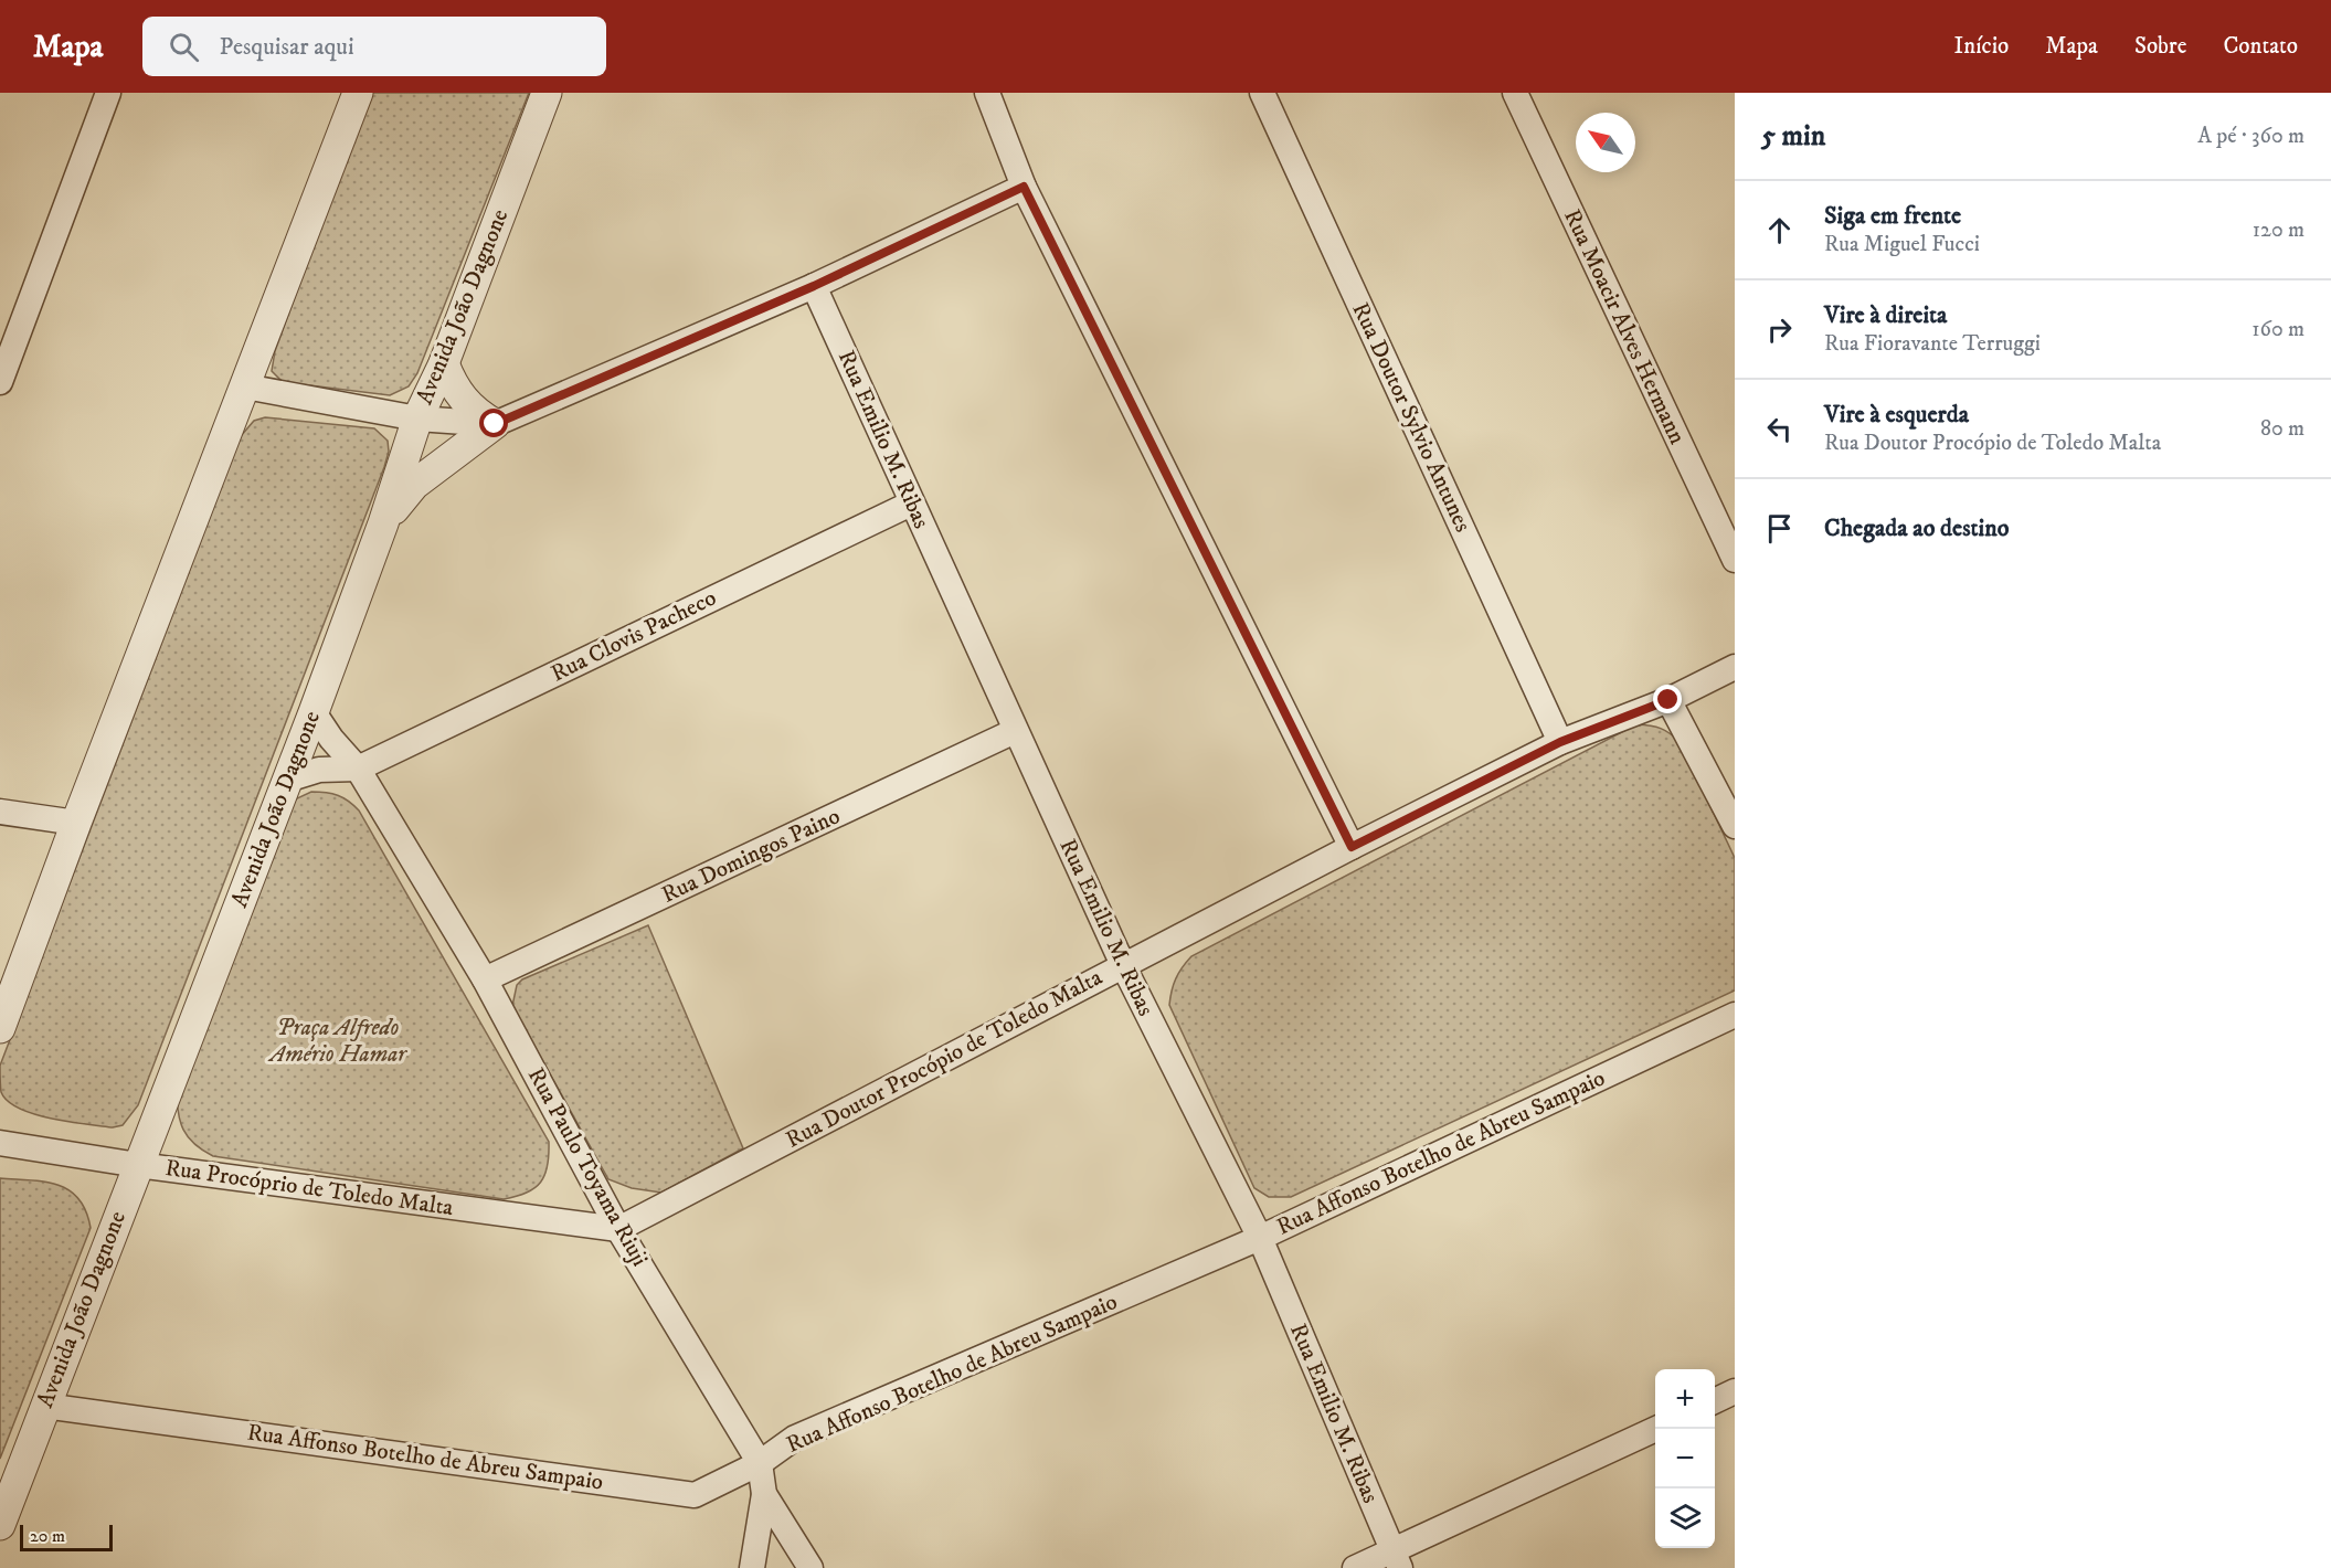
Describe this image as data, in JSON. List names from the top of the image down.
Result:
{
  "streets": {
    "street": [
      "Avenida João Dagnone",
      "Rua Moacir Alves Hermann",
      "Rua Doutor Sylvio Antunes",
      "Rua Emilio M. Ribas",
      "Rua Clovis Pacheco",
      "Rua Domingos Paino",
      "Rua Doutor Procópio de Toledo Malta",
      "Rua Affonso Botelho de Abreu Sampaio",
      "Rua Paulo Toyama Riuji",
      "Rua Procóprio de Toledo Malta"
    ]
  },
  "crossings": [
    ["Avenida João Dagnone", "Rua Affonso Botelho de Abreu Sampaio"],
    ["Avenida João Dagnone", "Rua Paulo Toyama Riuji"],
    ["Avenida João Dagnone", "Rua Procóprio de Toledo Malta"],
    ["Rua Doutor Sylvio Antunes", "Rua Doutor Procópio de Toledo Malta"],
    ["Rua Emilio M. Ribas", "Rua Clovis Pacheco"],
    ["Rua Emilio M. Ribas", "Rua Domingos Paino"],
    ["Rua Emilio M. Ribas", "Rua Doutor Procópio de Toledo Malta"],
    ["Rua Emilio M. Ribas", "Rua Affonso Botelho de Abreu Sampaio"],
    ["Rua Clovis Pacheco", "Rua Paulo Toyama Riuji"],
    ["Rua Domingos Paino", "Rua Paulo Toyama Riuji"],
    ["Rua Doutor Procópio de Toledo Malta", "Rua Paulo Toyama Riuji"],
    ["Rua Doutor Procópio de Toledo Malta", "Rua Procóprio de Toledo Malta"],
    ["Rua Affonso Botelho de Abreu Sampaio", "Rua Paulo Toyama Riuji"],
    ["Rua Paulo Toyama Riuji", "Rua Procóprio de Toledo Malta"]
  ],
  "parks": ["Praça Alfredo Amério Hamar"],
  "scale_bar": "20 m",
  "north": "top left",
  "page": {
    "header": "Mapa",
    "search": "Pesquisar aqui",
    "nav": [
      "Início",
      "Mapa",
      "Sobre",
      "Contato"
    ],
    "heading": ["5 min", "A pé · 360 m"],
    "list": [
      ["Siga em frente", "Rua Miguel Fucci", "120 m"],
      ["Vire à direita", "Rua Fioravante Terruggi", "160 m"],
      ["Vire à esquerda", "Rua Doutor Procópio de Toledo Malta", "80 m"],
      "Chegada ao destino"
    ],
    "map_buttons": ["+", "−"],
    "scale": "20 m"
  }
}
